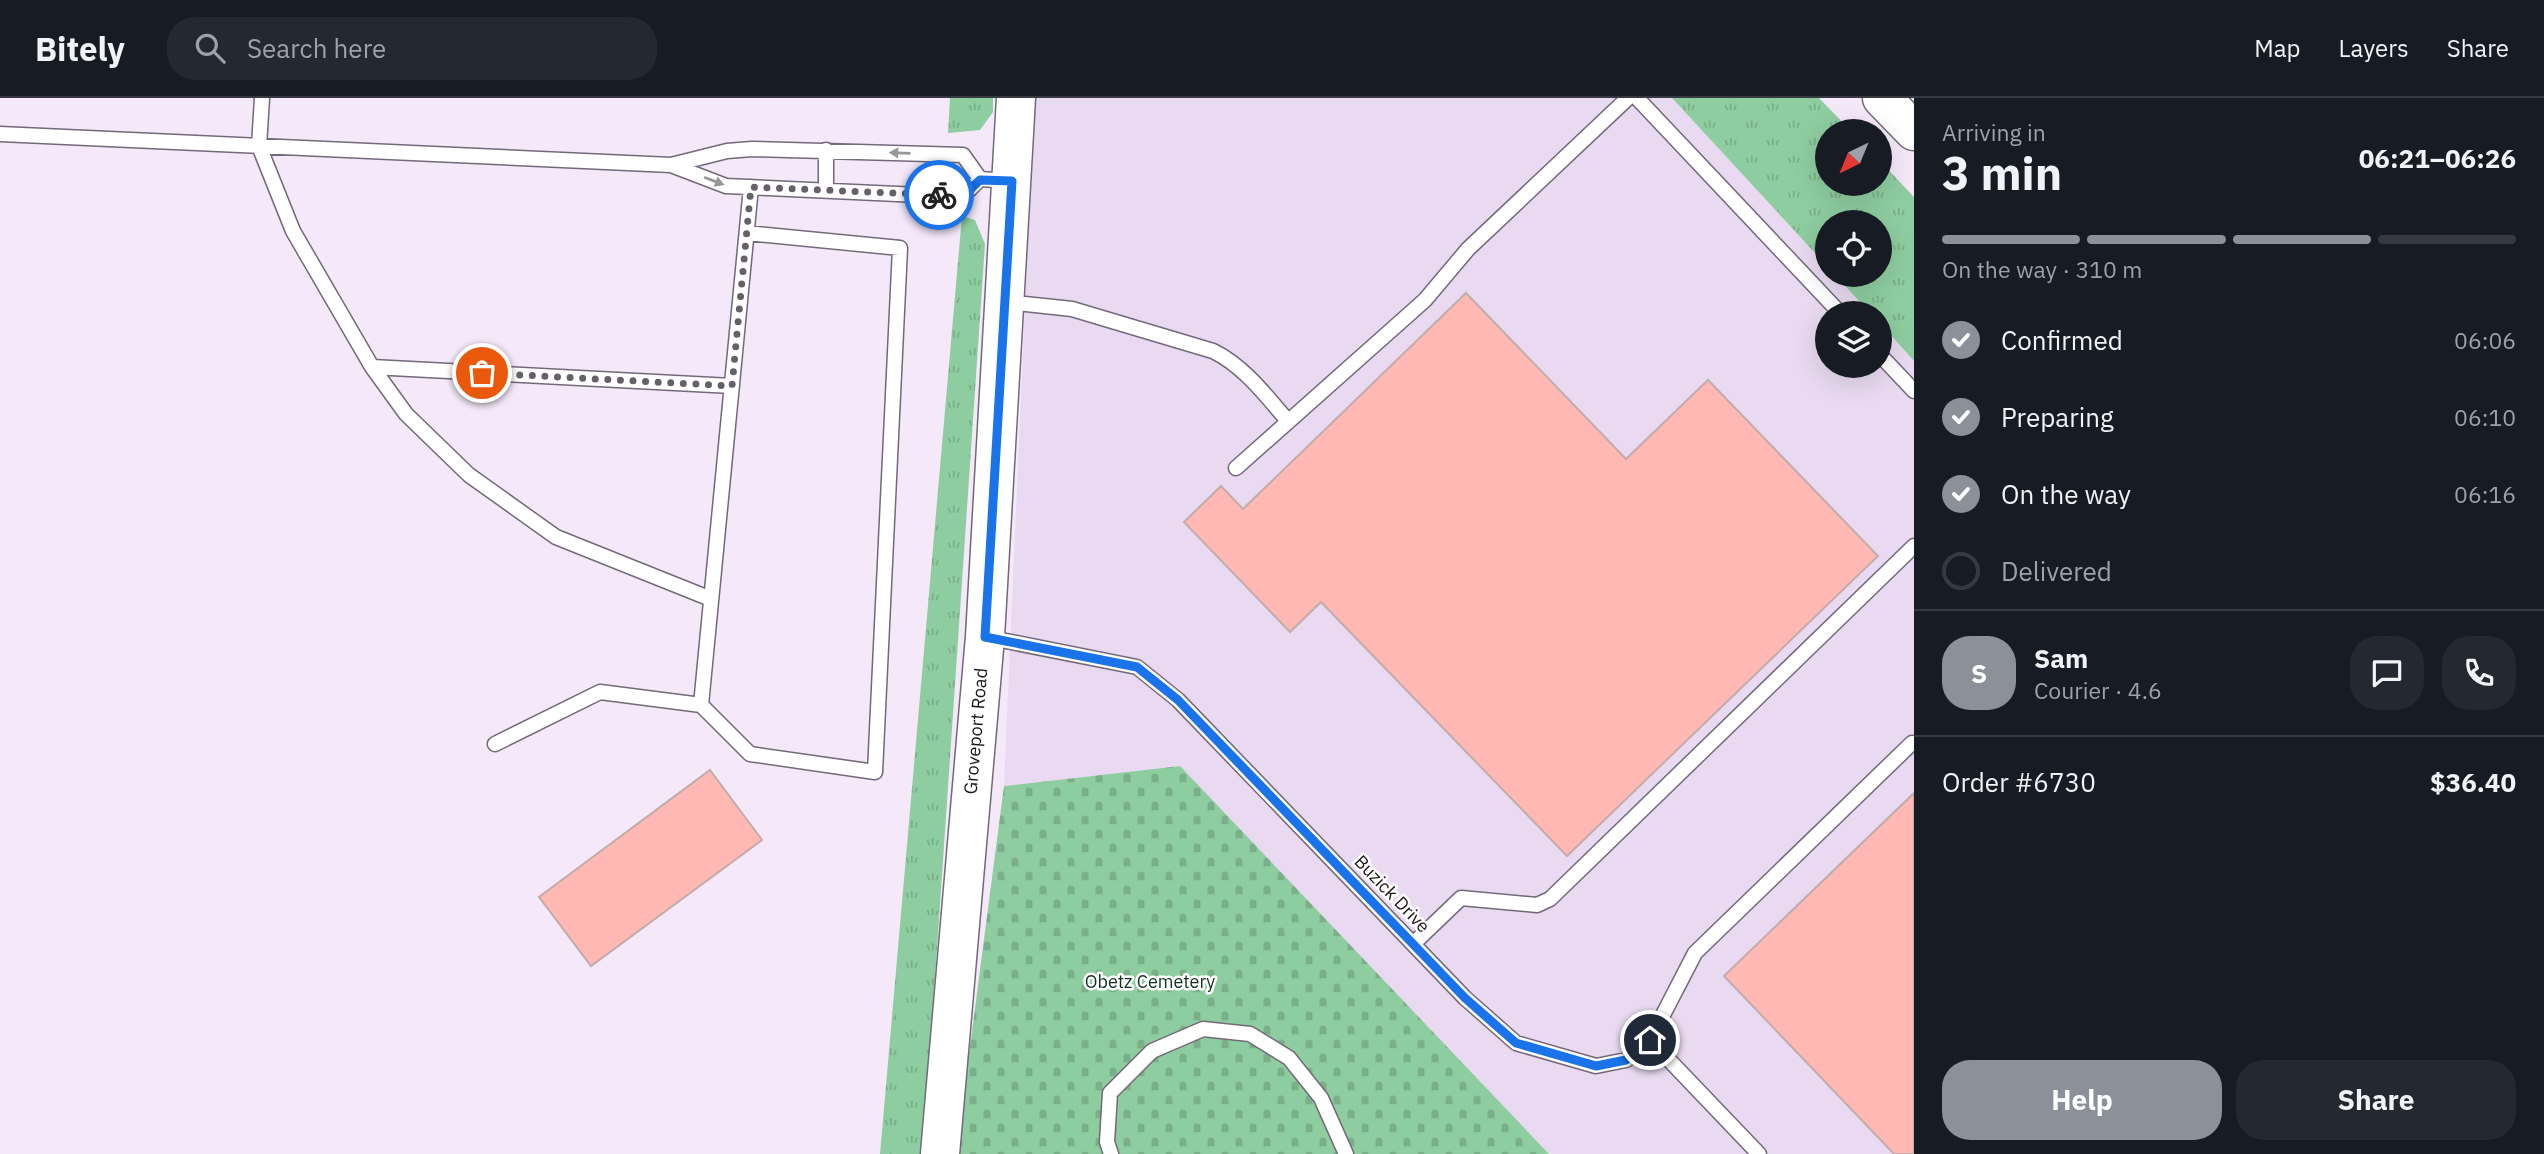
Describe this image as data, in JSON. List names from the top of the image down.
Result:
{
  "streets": {
    "main road": ["Groveport Road"],
    "lane": ["Buzick Drive"]
  },
  "crossings": [
    ["Groveport Road", "Buzick Drive"]
  ],
  "parks": ["Obetz Cemetery"],
  "north": "bottom left",
  "page": {
    "header": "Bitely",
    "search": "Search here",
    "nav": ["Map", "Layers", "Share"],
    "heading": ["3 min", "Arriving in", "06:21–06:26"],
    "panel": [
      "Sam",
      "Courier · 4.6",
      "Order #6730",
      "$36.40"
    ],
    "bar": "On the way · 310 m",
    "list": [
      ["Confirmed", "06:06"],
      ["Preparing", "06:10"],
      ["On the way", "06:16"],
      "Delivered"
    ],
    "round": "S",
    "buttons": ["Help", "Share"]
  }
}
